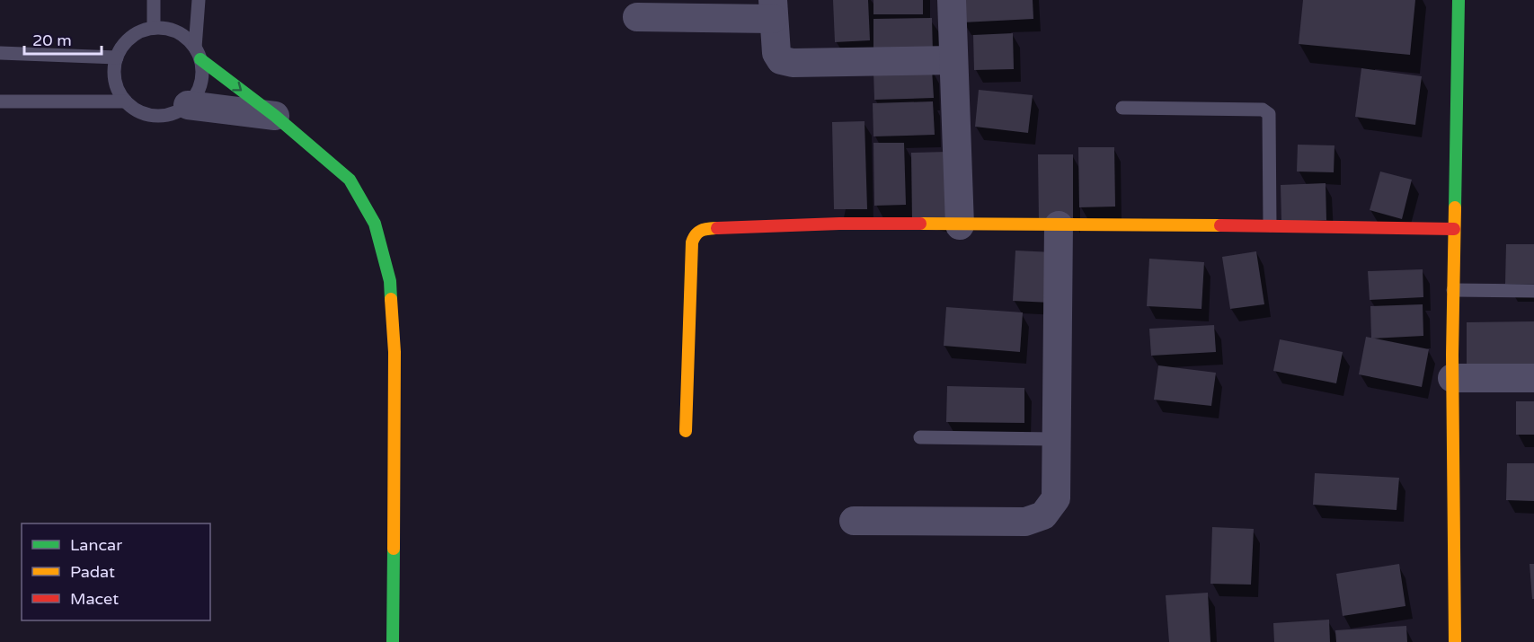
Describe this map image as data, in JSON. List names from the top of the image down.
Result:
{
  "legend": ["Lancar", "Padat", "Macet"],
  "scale_bar": "20 m"
}
